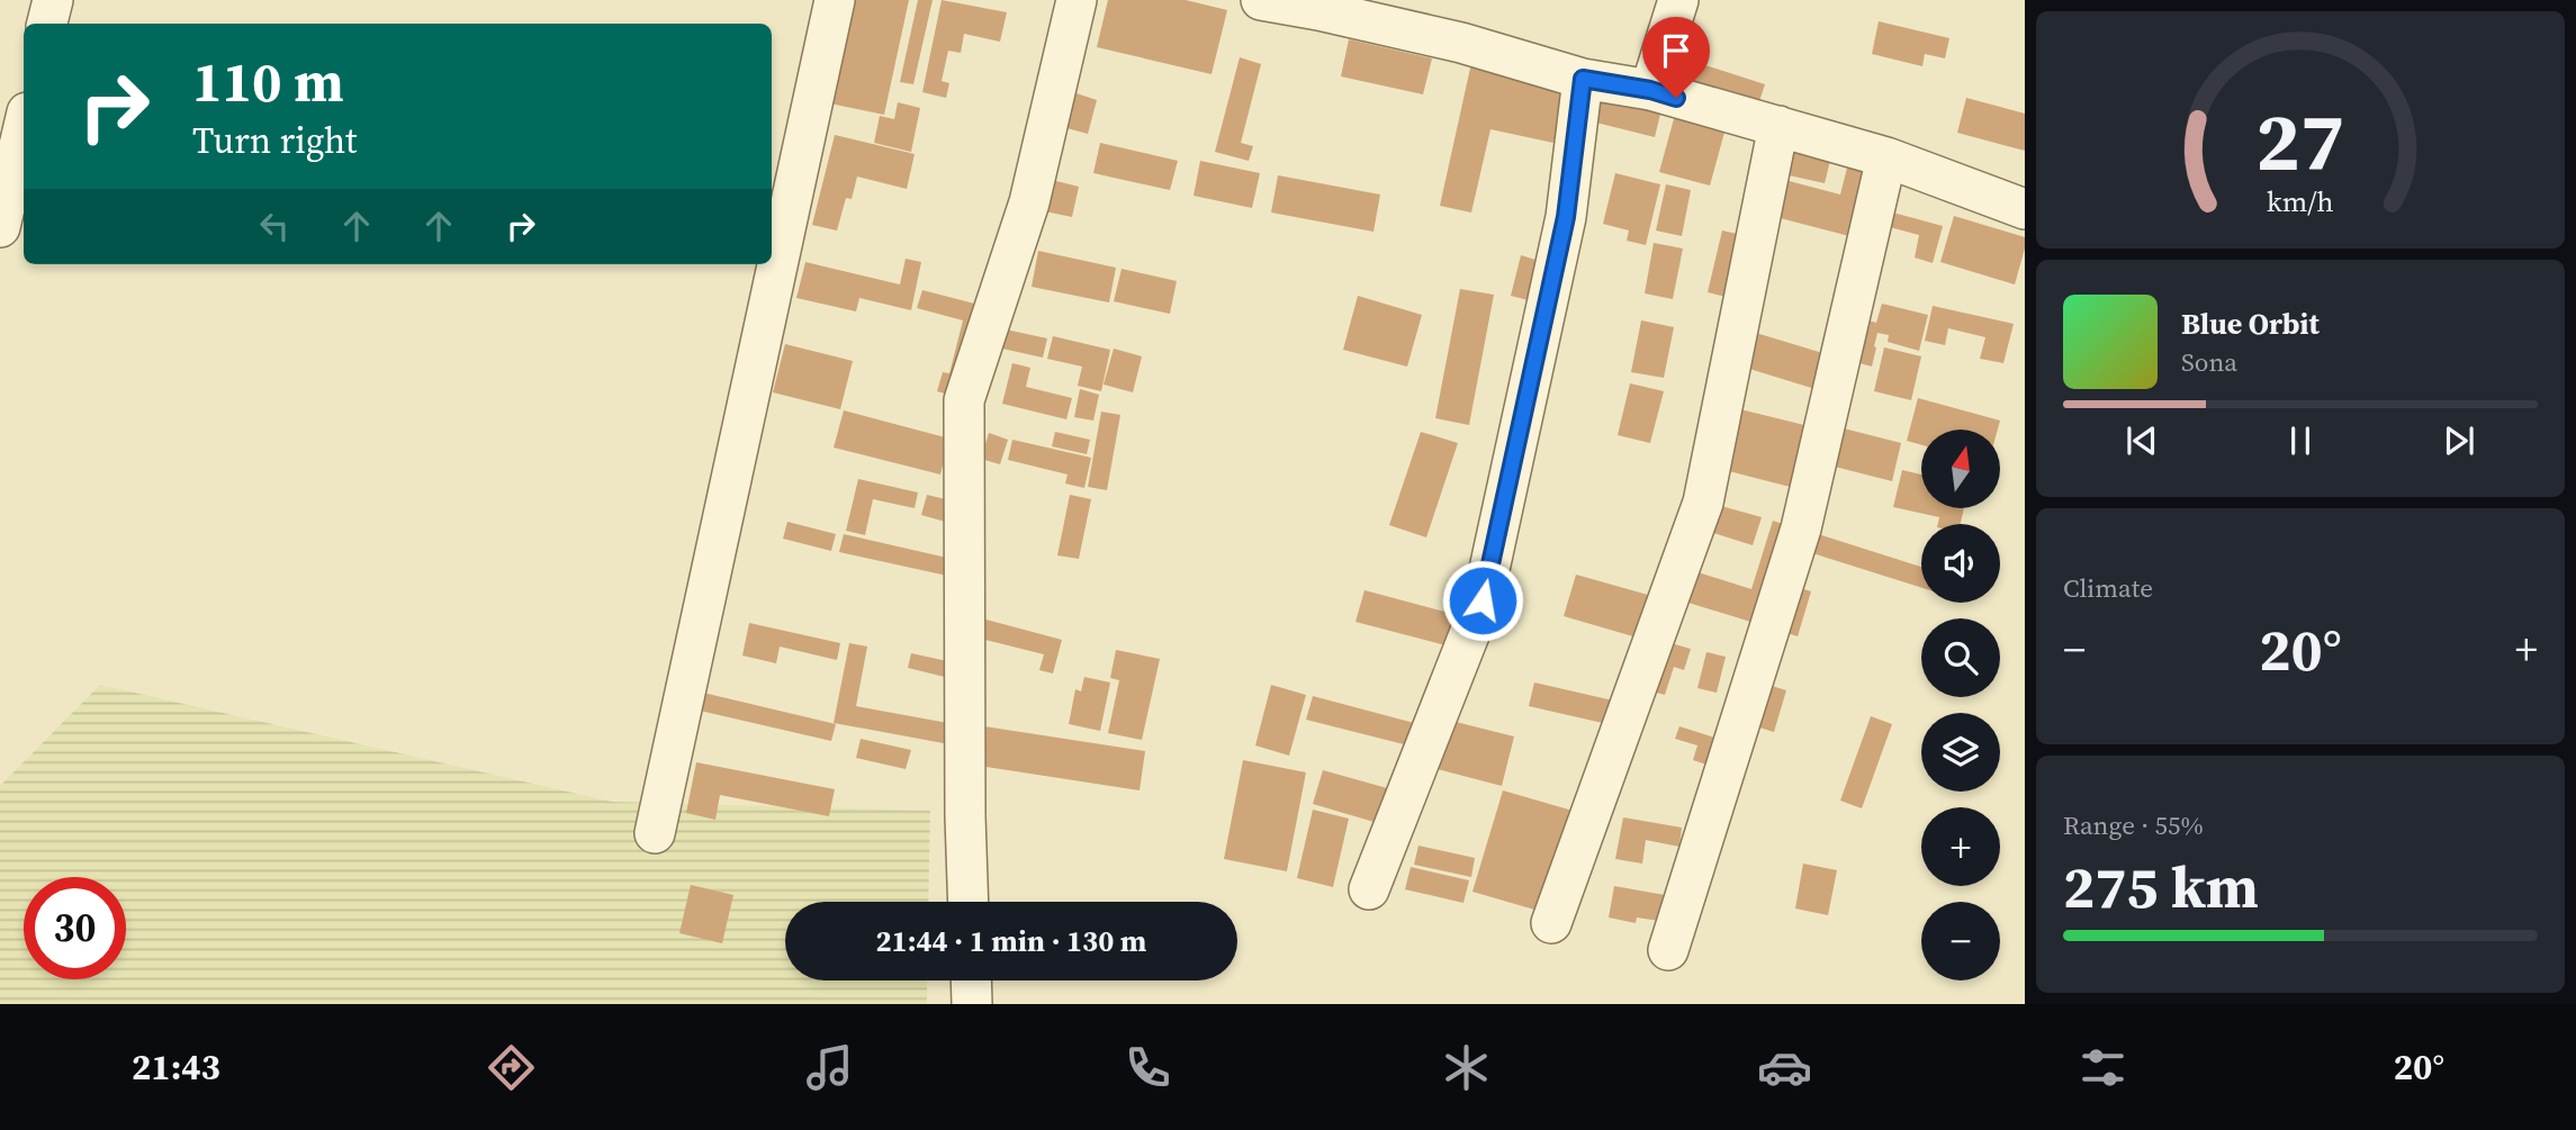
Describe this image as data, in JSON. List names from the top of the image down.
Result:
{
  "north": "top",
  "page": {
    "turn": ["110 m", "Turn right"],
    "song": ["Blue Orbit", "Sona"],
    "map_buttons": ["+", "−"],
    "tile": [
      "Climate",
      ["Range · 55%", "275 km"]
    ],
    "heat": ["−", "20°", "+"],
    "limit": "30",
    "trip": "21:44 · 1 min · 130 m",
    "tabs": ["21:43", "20°"],
    "gauge": ["27", "km/h"]
  }
}
